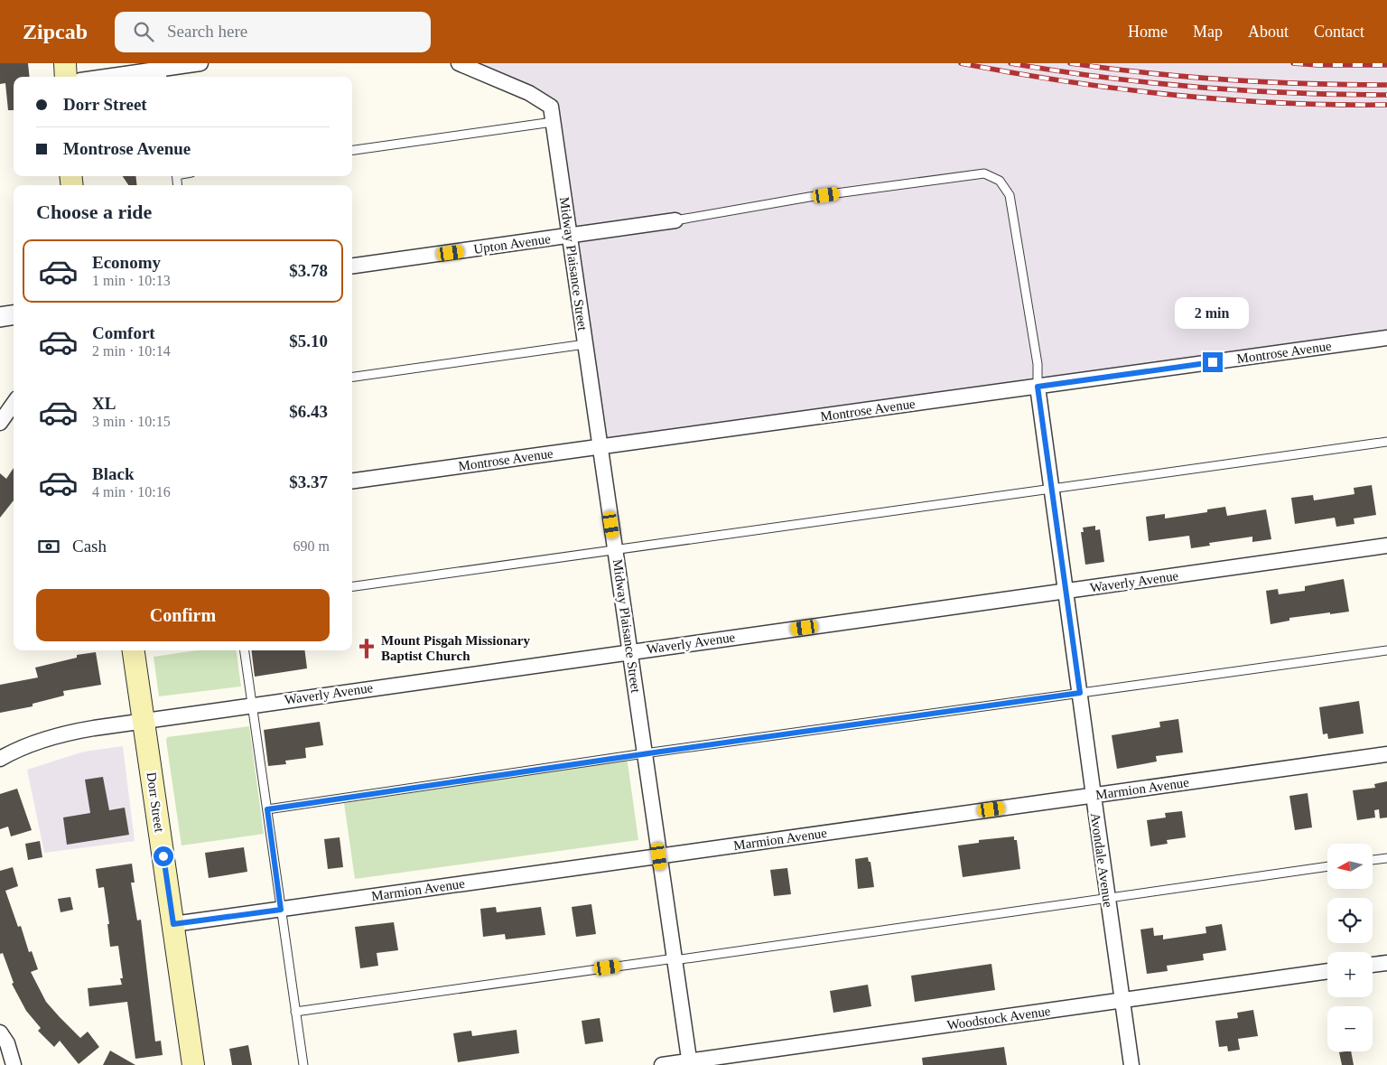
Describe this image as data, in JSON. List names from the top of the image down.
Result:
{
  "streets": {
    "main road": ["Dorr Street"],
    "street": [
      "Upton Avenue",
      "Midway Plaisance Street",
      "Montrose Avenue",
      "Waverly Avenue",
      "Marmion Avenue",
      "Avondale Avenue",
      "Woodstock Avenue"
    ]
  },
  "crossings": [
    ["Upton Avenue", "Midway Plaisance Street"],
    ["Midway Plaisance Street", "Montrose Avenue"],
    ["Midway Plaisance Street", "Waverly Avenue"],
    ["Midway Plaisance Street", "Marmion Avenue"],
    ["Midway Plaisance Street", "Woodstock Avenue"],
    ["Montrose Avenue", "Avondale Avenue"],
    ["Waverly Avenue", "Dorr Street"],
    ["Waverly Avenue", "Avondale Avenue"],
    ["Marmion Avenue", "Dorr Street"],
    ["Marmion Avenue", "Avondale Avenue"],
    ["Avondale Avenue", "Woodstock Avenue"]
  ],
  "places": {
    "church": ["Mount Pisgah Missionary Baptist Church"]
  },
  "north": "left",
  "page": {
    "header": "Zipcab",
    "search": "Search here",
    "nav": [
      "Home",
      "Map",
      "About",
      "Contact"
    ],
    "banner": ["Dorr Street", "Montrose Avenue"],
    "heading": "Choose a ride",
    "list": [
      {
        "name": "Economy",
        "note": "1 min · 10:13",
        "value": "$3.78"
      },
      {
        "name": "Comfort",
        "note": "2 min · 10:14",
        "value": "$5.10"
      },
      {
        "name": "XL",
        "note": "3 min · 10:15",
        "value": "$6.43"
      },
      {
        "name": "Black",
        "note": "4 min · 10:16",
        "value": "$3.37"
      }
    ],
    "bubble": "2 min",
    "pay": ["Cash", "690 m"],
    "buttons": "Confirm",
    "map_buttons": ["+", "−"]
  }
}
